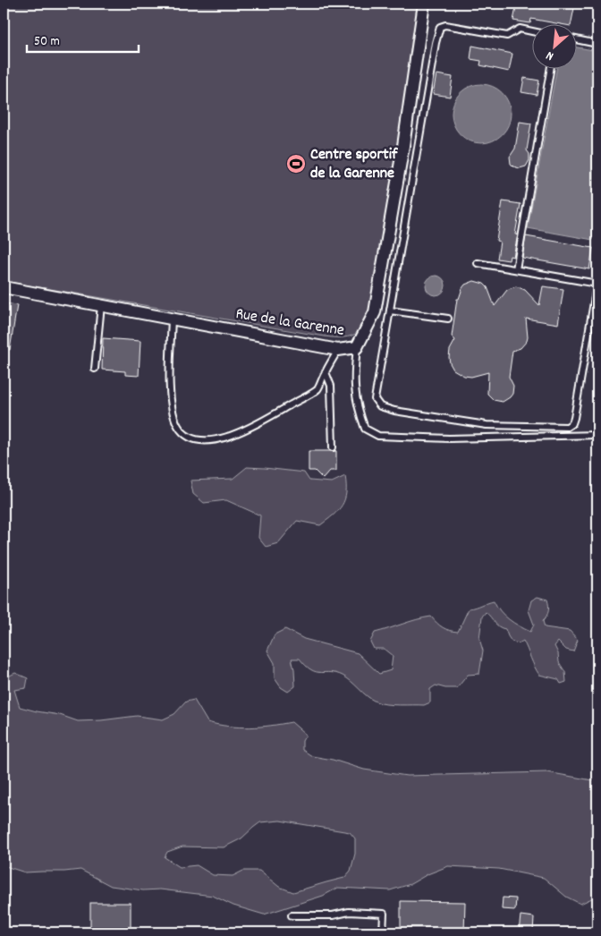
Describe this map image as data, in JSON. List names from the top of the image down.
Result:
{
  "streets": {
    "street": ["Rue de la Garenne"]
  },
  "places": {
    "sports": ["Centre sportif de la Garenne"]
  },
  "scale_bar": "50 m",
  "north": "bottom left"
}
